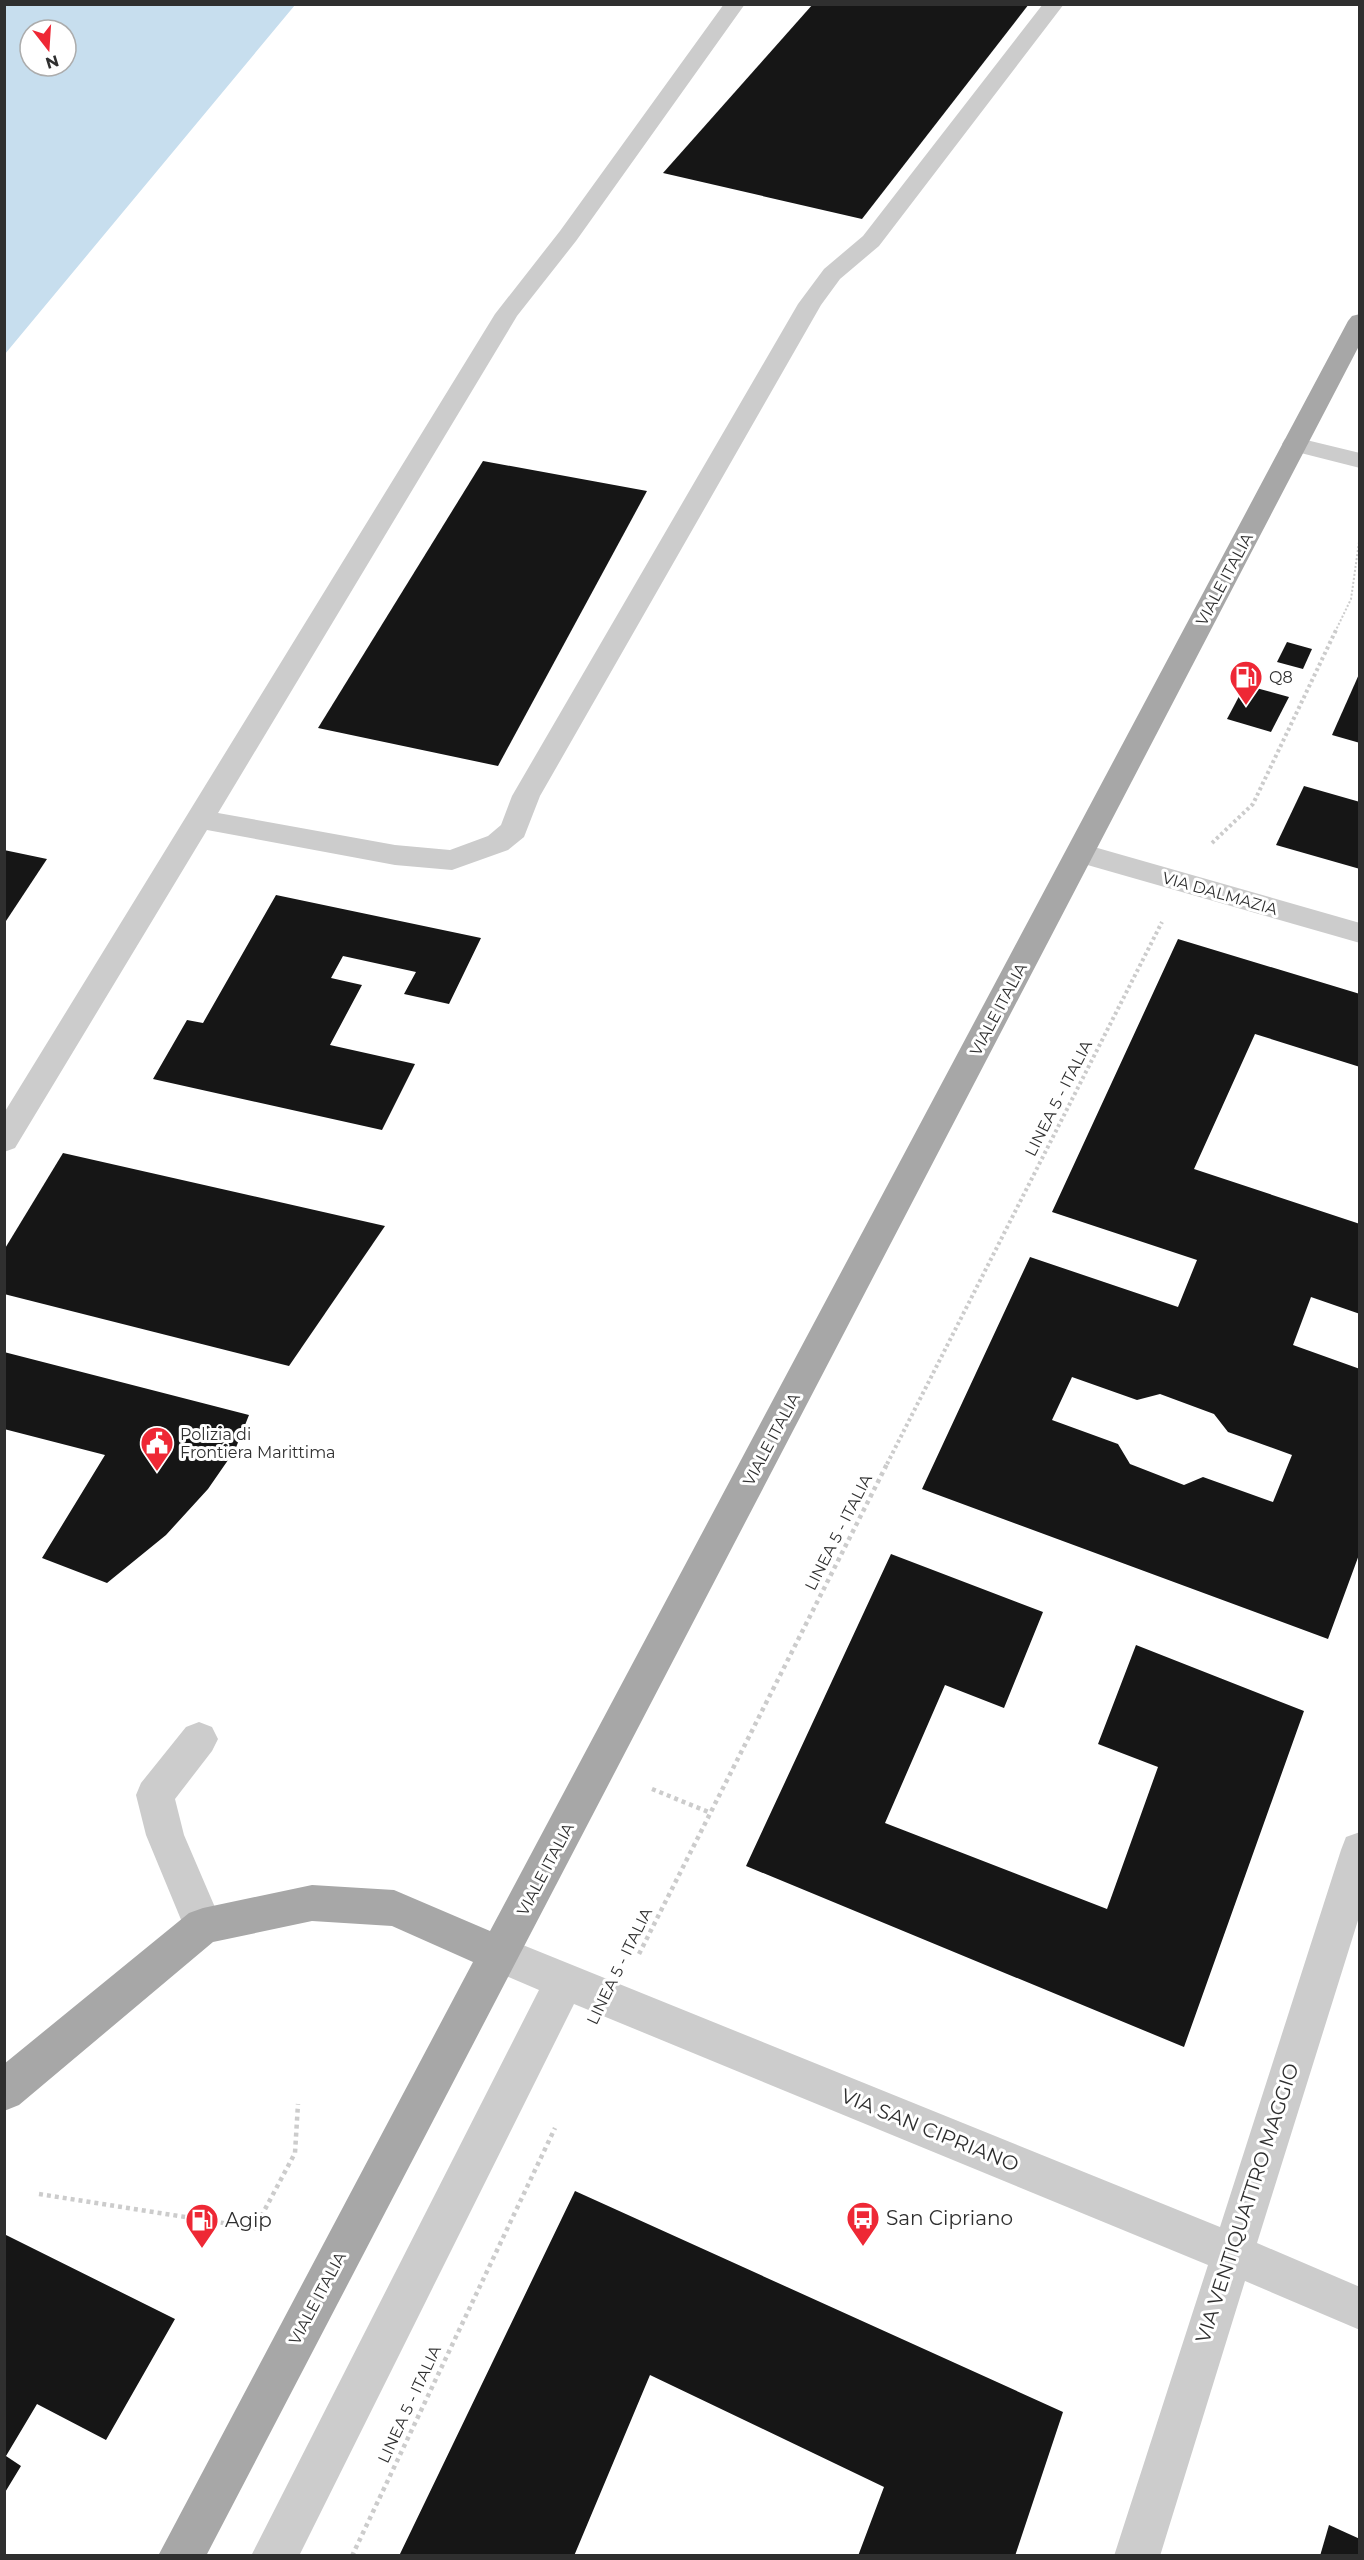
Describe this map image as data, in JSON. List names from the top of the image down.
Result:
{
  "streets": {
    "main road": ["VIALE ITALIA"],
    "street": ["VIA DALMAZIA", "VIA SAN CIPRIANO", "VIA VENTIQUATTRO MAGGIO"],
    "path": ["LINEA 5 - ITALIA"]
  },
  "crossings": [
    ["VIALE ITALIA", "VIA DALMAZIA"],
    ["VIALE ITALIA", "VIA SAN CIPRIANO"],
    ["VIA DALMAZIA", "LINEA 5 - ITALIA"],
    ["LINEA 5 - ITALIA", "VIA SAN CIPRIANO"],
    ["VIA SAN CIPRIANO", "VIA VENTIQUATTRO MAGGIO"]
  ],
  "places": {
    "fuel station": ["Q8", "Agip"],
    "public building": ["Polizia di Frontiera Marittima"],
    "bus stop": ["San Cipriano"]
  },
  "north": "bottom"
}
